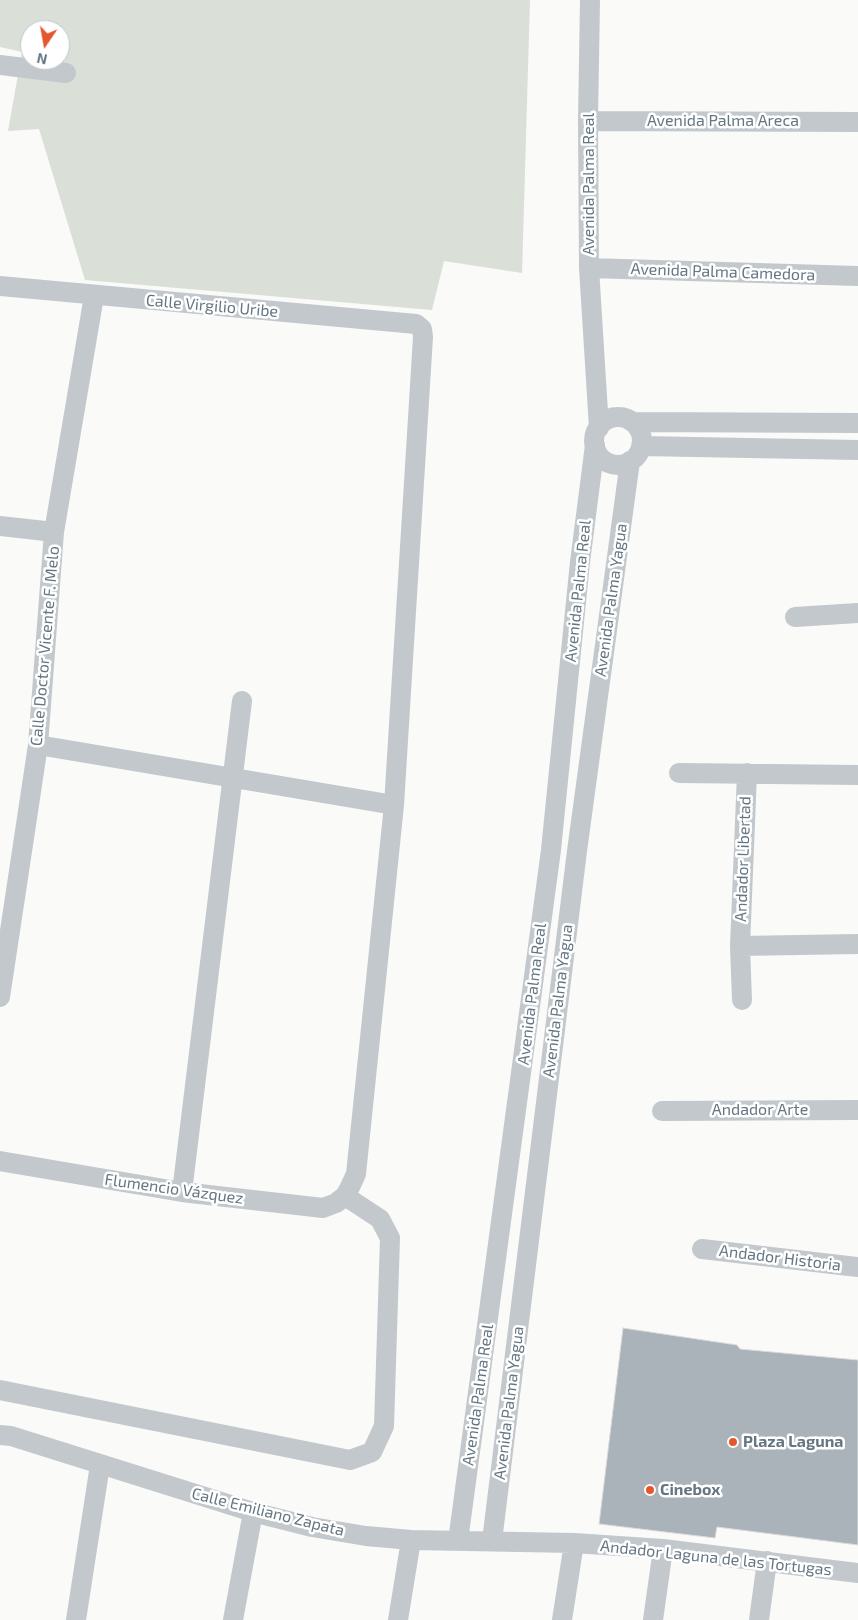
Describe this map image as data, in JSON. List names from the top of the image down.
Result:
{
  "streets": {
    "street": [
      "Avenida Palma Areca",
      "Avenida Palma Real",
      "Avenida Palma Camedora",
      "Calle Virgilio Uribe",
      "Avenida Palma Yagua",
      "Calle Doctor Vicente F. Melo",
      "Andador Libertad",
      "Andador Arte",
      "Flumencio Vázquez",
      "Andador Historia",
      "Calle Emiliano Zapata",
      "Andador Laguna de las Tortugas"
    ]
  },
  "crossings": [
    ["Avenida Palma Areca", "Avenida Palma Real"],
    ["Avenida Palma Real", "Avenida Palma Camedora"],
    ["Avenida Palma Real", "Avenida Palma Yagua"],
    ["Avenida Palma Real", "Calle Emiliano Zapata"],
    ["Calle Virgilio Uribe", "Calle Doctor Vicente F. Melo"],
    ["Avenida Palma Yagua", "Calle Emiliano Zapata"],
    ["Calle Emiliano Zapata", "Andador Laguna de las Tortugas"]
  ],
  "places": ["Plaza Laguna", "Cinebox"],
  "north": "bottom"
}
